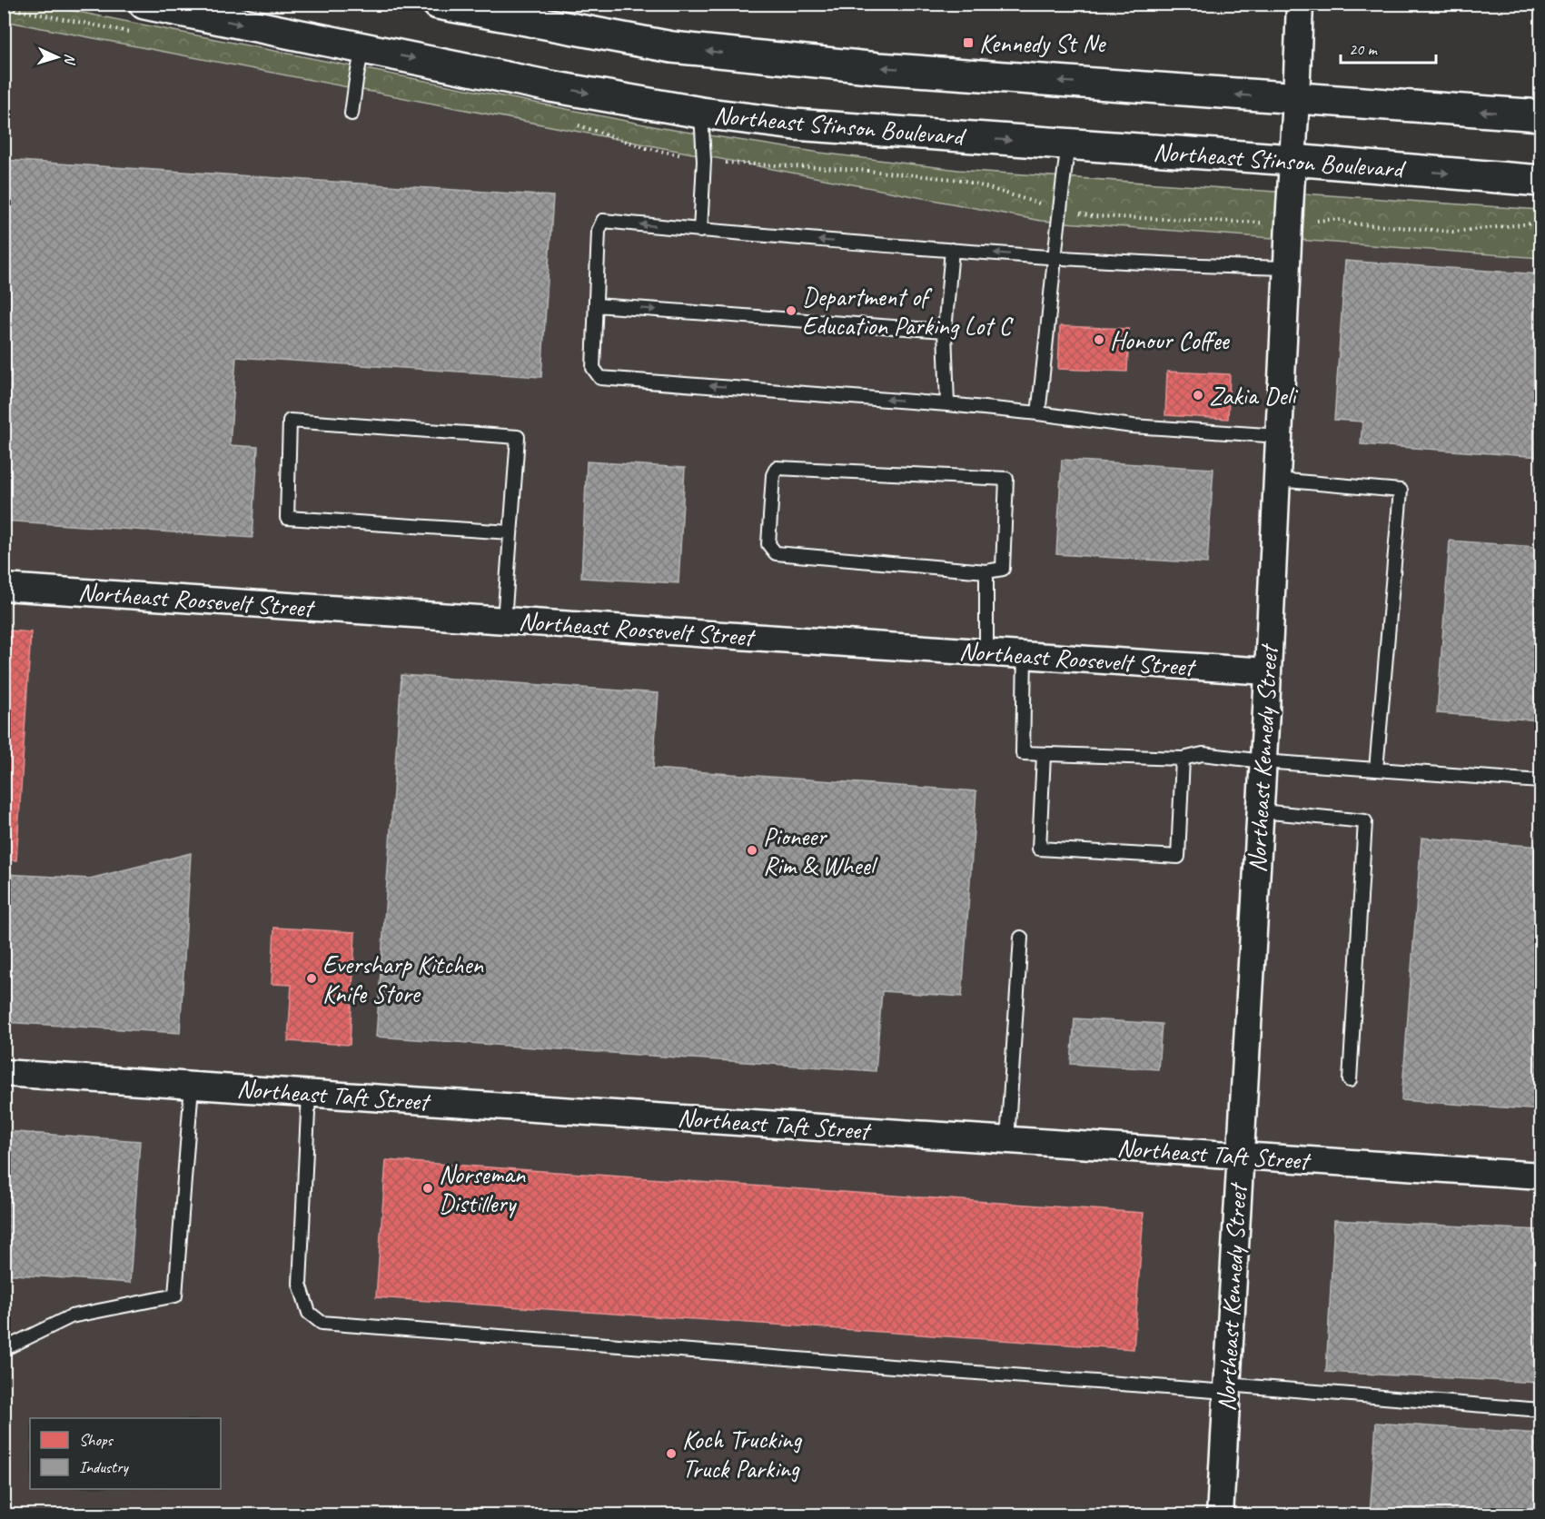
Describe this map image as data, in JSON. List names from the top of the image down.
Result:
{
  "streets": {
    "main road": ["Northeast Stinson Boulevard"],
    "street": ["Northeast Roosevelt Street", "Northeast Kennedy Street", "Northeast Taft Street"]
  },
  "crossings": [
    ["Northeast Stinson Boulevard", "Northeast Kennedy Street"],
    ["Northeast Roosevelt Street", "Northeast Kennedy Street"],
    ["Northeast Kennedy Street", "Northeast Taft Street"]
  ],
  "places": {
    "transit": ["Kennedy St Ne"],
    "other": [
      "Department of Education Parking Lot C",
      "Honour Coffee",
      "Zakia Deli",
      "Pioneer Rim & Wheel",
      "Eversharp Kitchen Knife Store",
      "Norseman Distillery",
      "Koch Trucking Truck Parking"
    ]
  },
  "legend": ["Shops", "Industry"],
  "scale_bar": "20 m",
  "north": "right"
}
